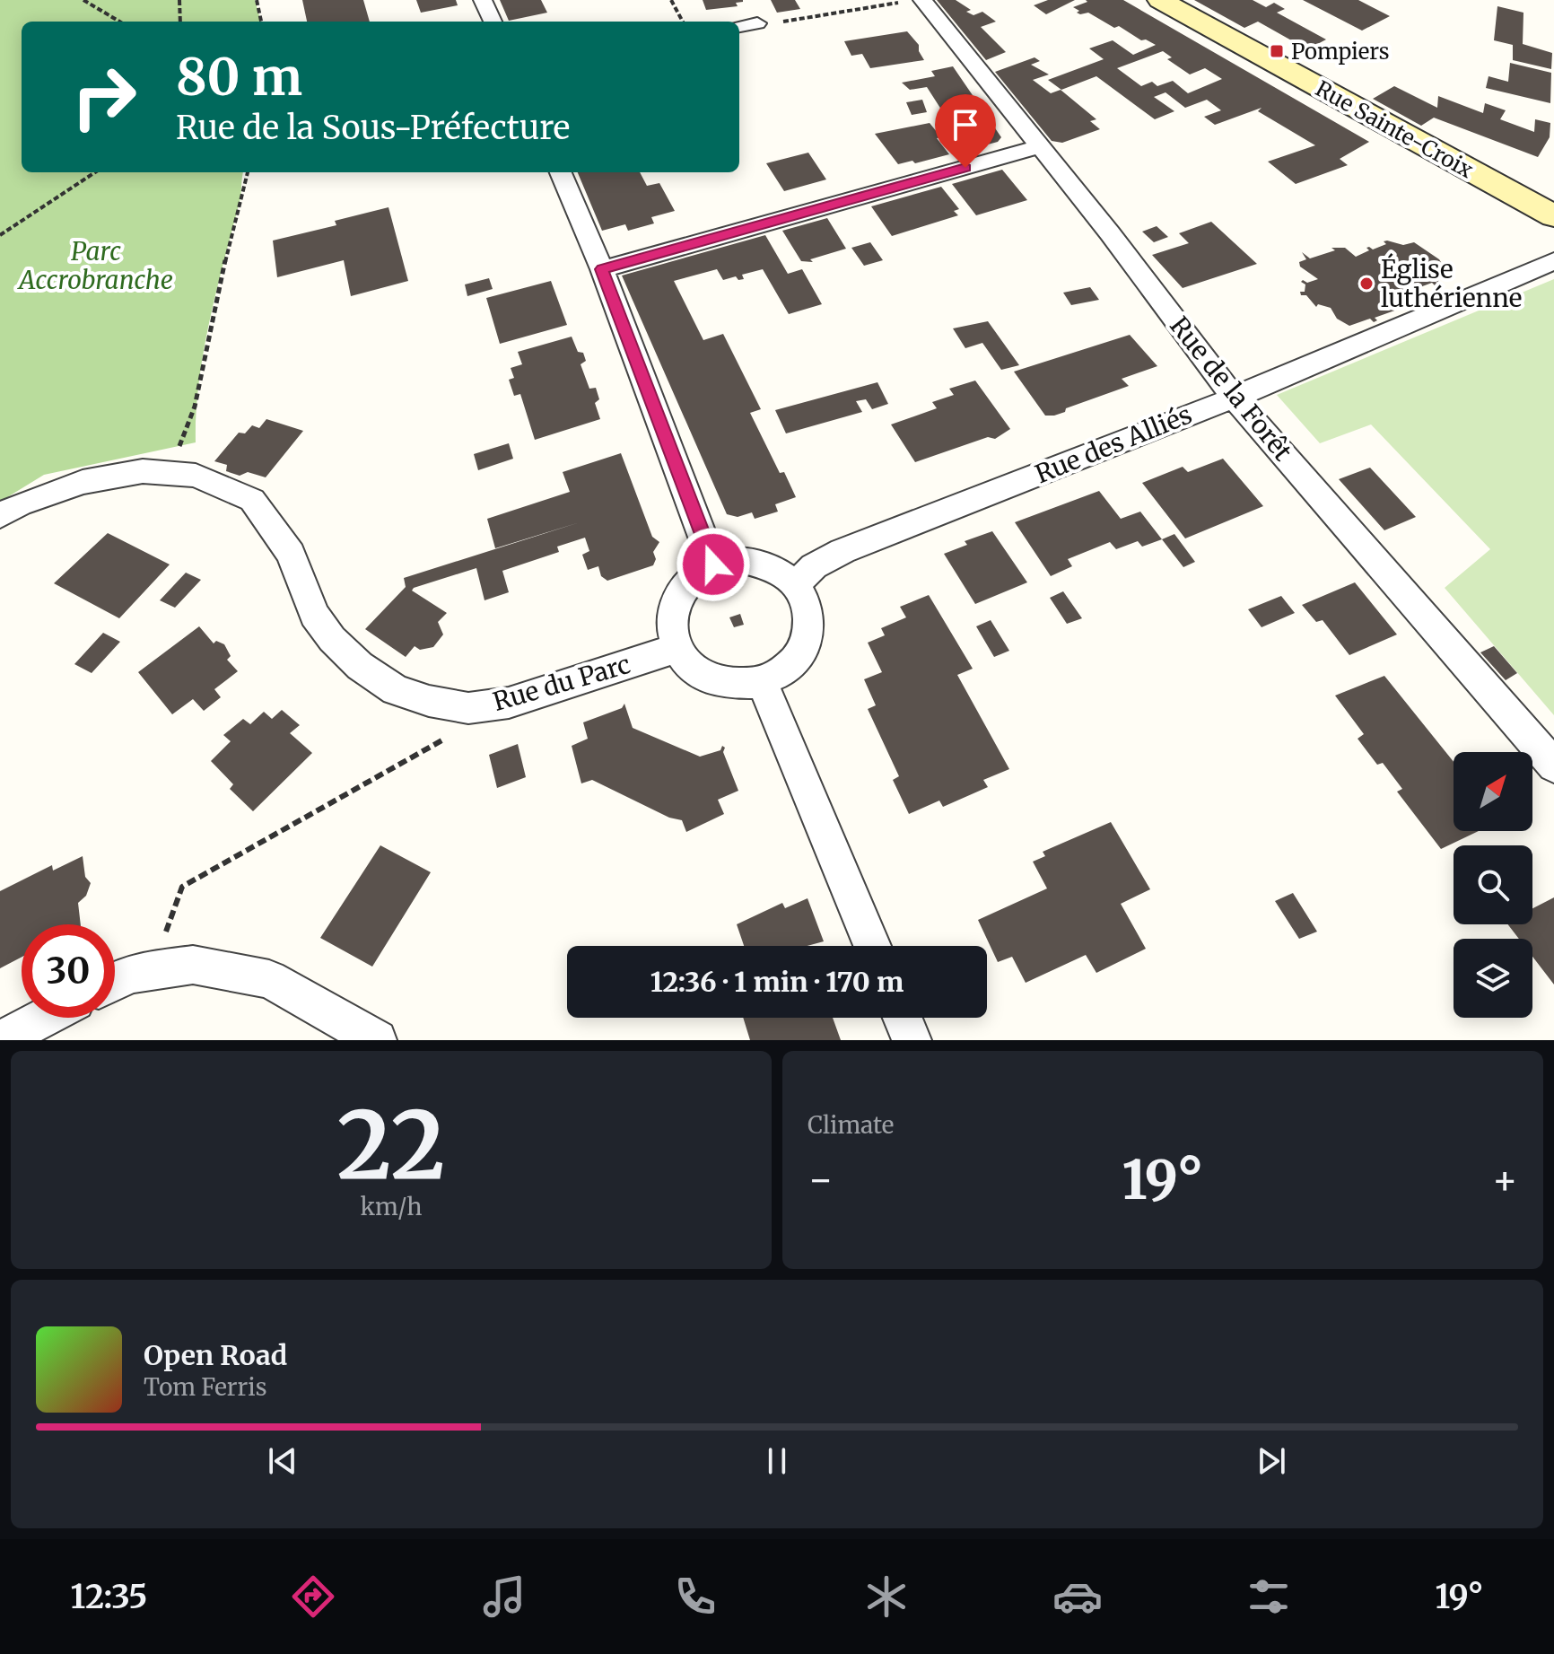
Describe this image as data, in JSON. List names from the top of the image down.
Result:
{
  "streets": {
    "main road": ["Rue Sainte-Croix"],
    "street": ["Rue de la Forêt", "Rue des Alliés", "Rue du Parc"]
  },
  "crossings": [
    ["Rue de la Forêt", "Rue des Alliés"],
    ["Rue des Alliés", "Rue du Parc"]
  ],
  "parks": ["Parc Accrobranche"],
  "places": {
    "transit": ["Pompiers"],
    "other": ["Église luthérienne"]
  },
  "north": "top right",
  "page": {
    "turn": ["80 m", "Rue de la Sous-Préfecture"],
    "limit": "30",
    "trip": "12:36 · 1 min · 170 m",
    "tile": [
      ["22", "km/h"],
      "Climate"
    ],
    "heat": ["−", "19°", "+"],
    "song": ["Open Road", "Tom Ferris"],
    "tabs": ["12:35", "19°"]
  }
}
